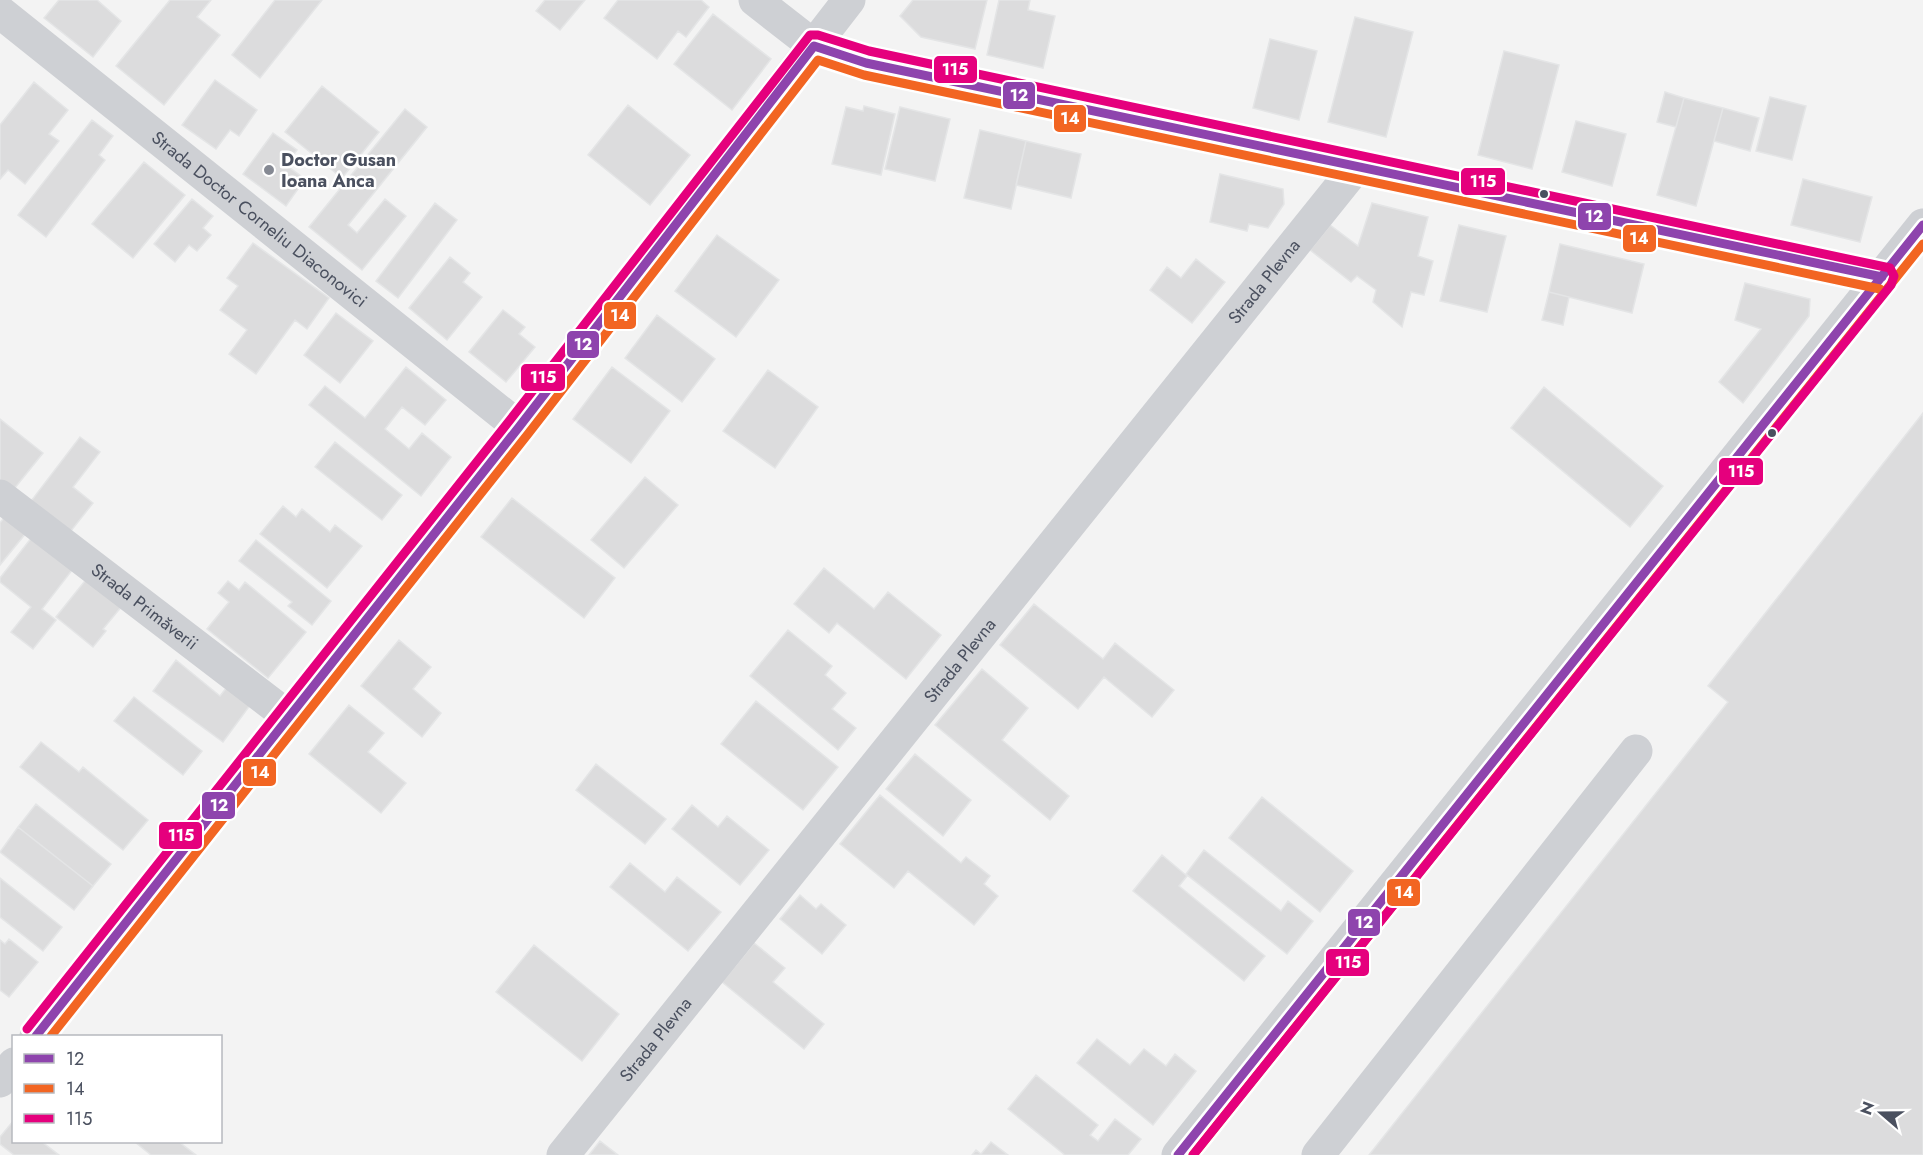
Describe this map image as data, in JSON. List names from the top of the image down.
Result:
{
  "streets": {
    "street": ["Strada Doctor Corneliu Diaconovici", "Strada Plevna", "Strada Primăverii"]
  },
  "places": ["Doctor Gusan Ioana Anca"],
  "lines": ["transit line 115", "transit line 12", "transit line 14"],
  "legend": ["12", "14", "115"],
  "north": "left"
}
